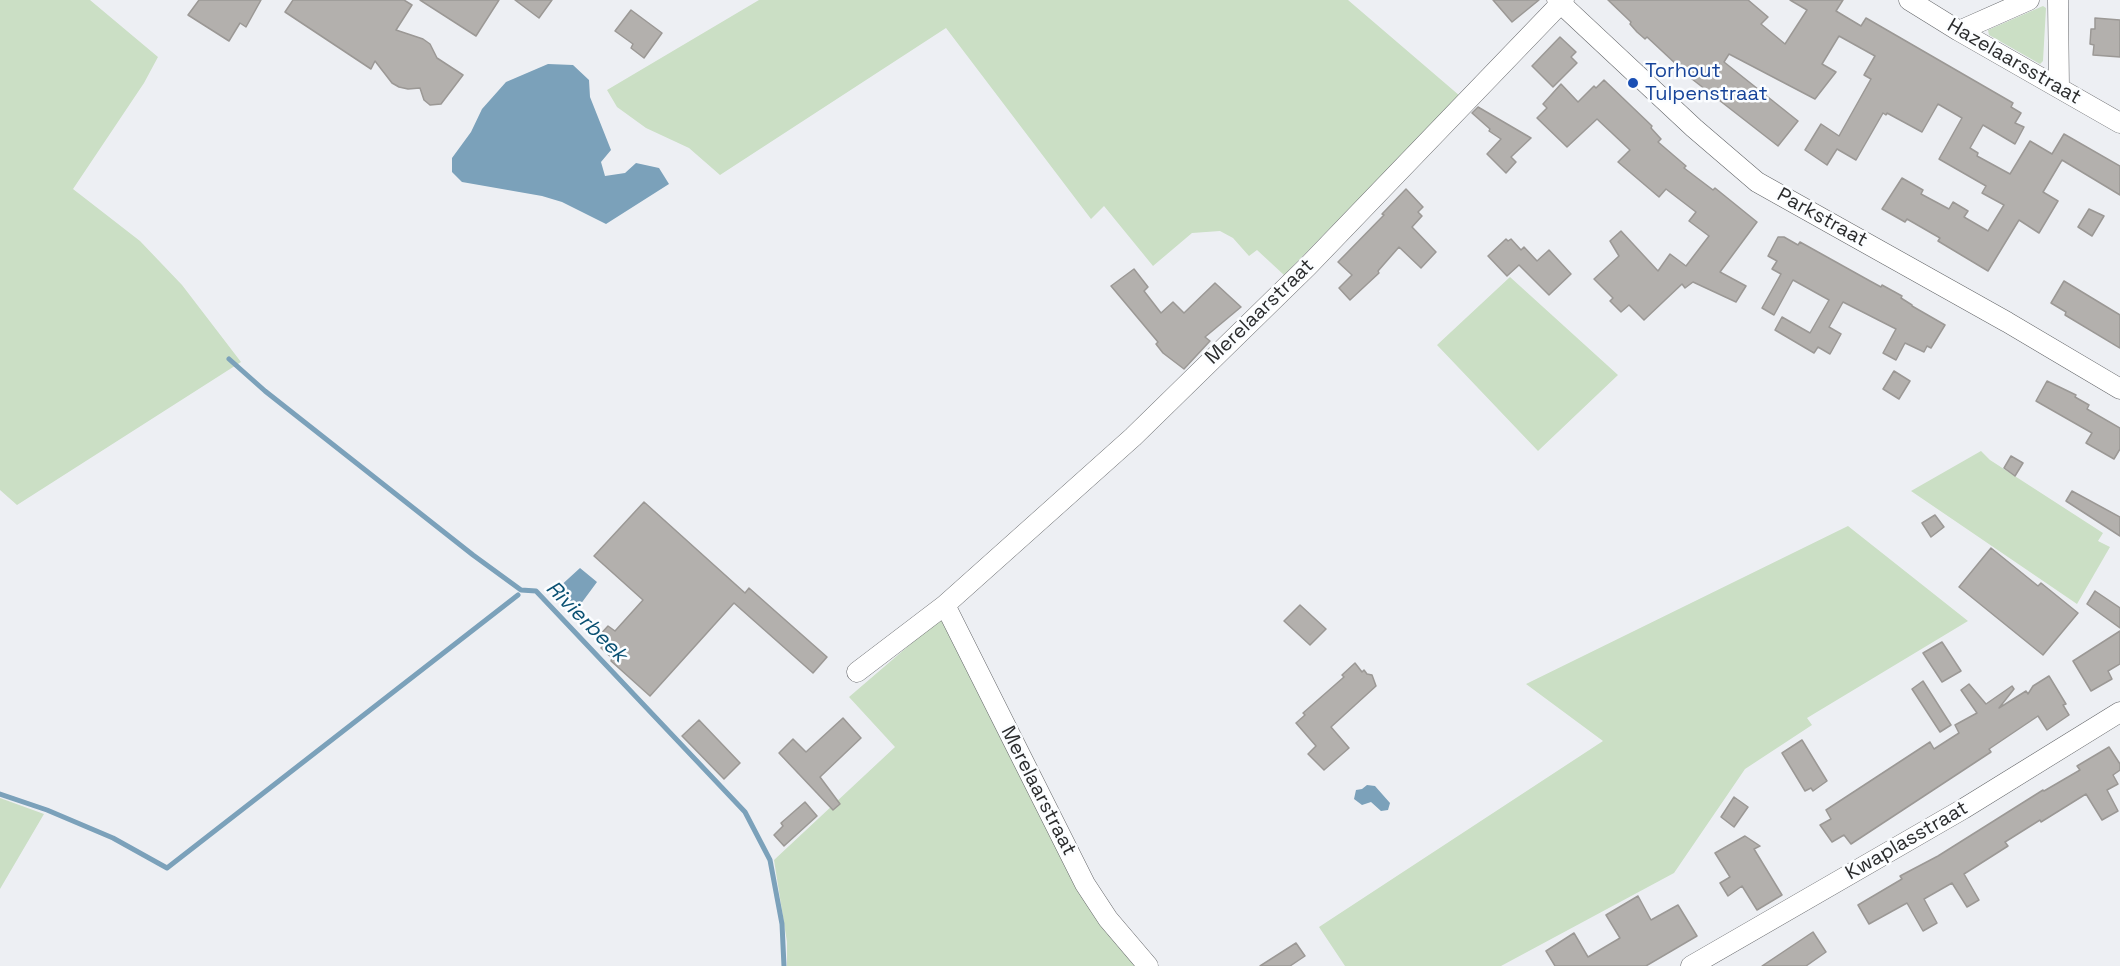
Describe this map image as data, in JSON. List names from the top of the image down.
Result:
{
  "streets": {
    "street": [
      "Hazelaarsstraat",
      "Parkstraat",
      "Merelaarstraat",
      "Kwaplasstraat"
    ]
  },
  "crossings": [
    ["Parkstraat", "Merelaarstraat"]
  ],
  "water": ["Rivierbeek"],
  "places": ["Torhout Tulpenstraat"]
}
